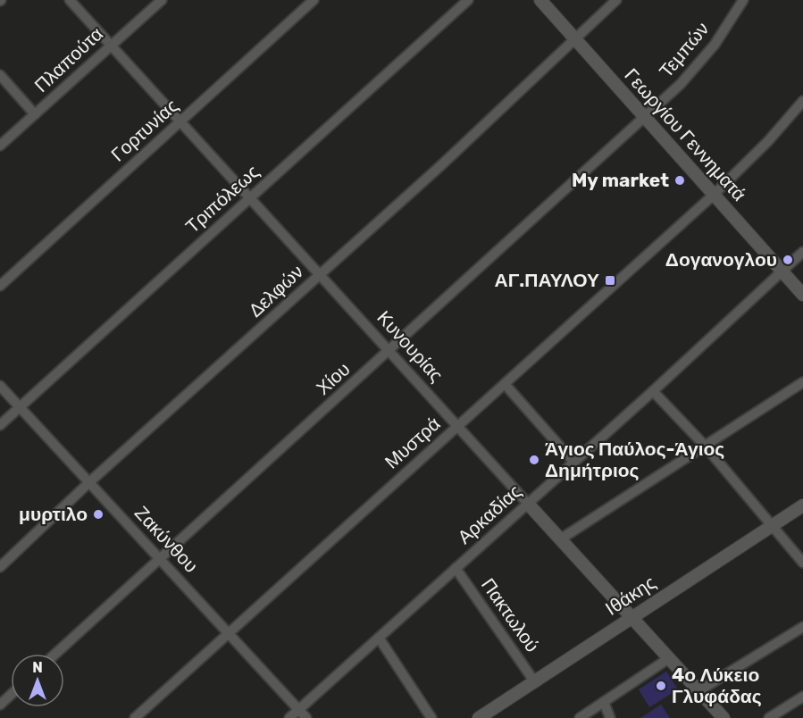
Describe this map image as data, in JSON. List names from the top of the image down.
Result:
{
  "streets": {
    "street": [
      "Τεμπών",
      "Πλαπούτα",
      "Γορτυνίας",
      "Γεωργίου Γεννηματά",
      "Τριπόλεως",
      "Δελφών",
      "Κυνουρίας",
      "Χίου",
      "Μυστρά",
      "Αρκαδίας",
      "Ζακύνθου",
      "Ιθάκης",
      "Πακτωλού"
    ]
  },
  "crossings": [
    ["Τεμπών", "Γεωργίου Γεννηματά"],
    ["Τεμπών", "Χίου"],
    ["Πλαπούτα", "Κυνουρίας"],
    ["Γορτυνίας", "Κυνουρίας"],
    ["Γεωργίου Γεννηματά", "Δελφών"],
    ["Γεωργίου Γεννηματά", "Χίου"],
    ["Γεωργίου Γεννηματά", "Μυστρά"],
    ["Γεωργίου Γεννηματά", "Αρκαδίας"],
    ["Τριπόλεως", "Κυνουρίας"],
    ["Τριπόλεως", "Ζακύνθου"],
    ["Δελφών", "Κυνουρίας"],
    ["Δελφών", "Ζακύνθου"],
    ["Κυνουρίας", "Χίου"],
    ["Κυνουρίας", "Μυστρά"],
    ["Κυνουρίας", "Αρκαδίας"],
    ["Κυνουρίας", "Ιθάκης"],
    ["Χίου", "Ζακύνθου"],
    ["Μυστρά", "Ζακύνθου"],
    ["Αρκαδίας", "Ζακύνθου"],
    ["Αρκαδίας", "Πακτωλού"],
    ["Ιθάκης", "Πακτωλού"]
  ],
  "places": {
    "other": [
      "My market",
      "Δογανογλου",
      "Άγιος Παύλος-Άγιος Δημήτριος",
      "μυρτιλο",
      "4ο Λύκειο Γλυφάδας"
    ],
    "transit": ["ΑΓ.ΠΑΥΛΟΥ"]
  },
  "north": "top"
}
